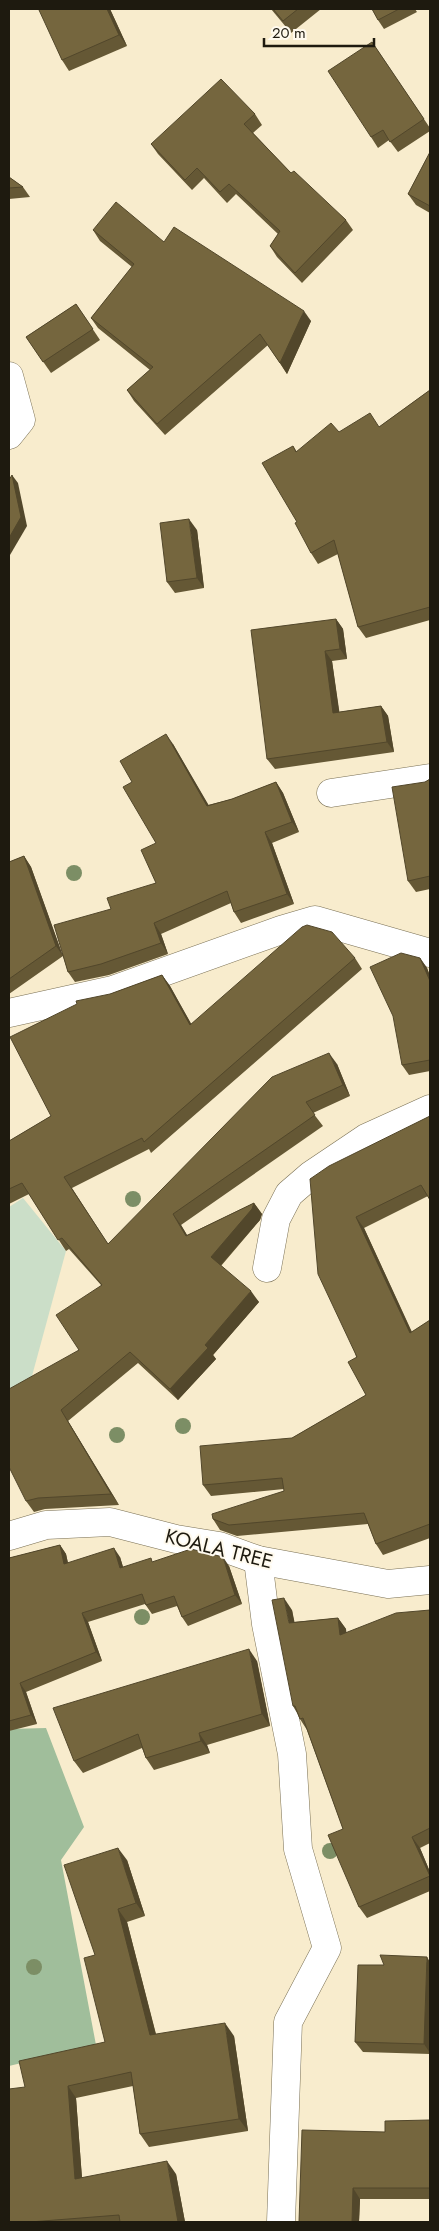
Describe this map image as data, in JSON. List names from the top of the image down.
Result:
{
  "streets": {
    "street": ["KOALA TREE"]
  },
  "scale_bar": "20 m"
}
